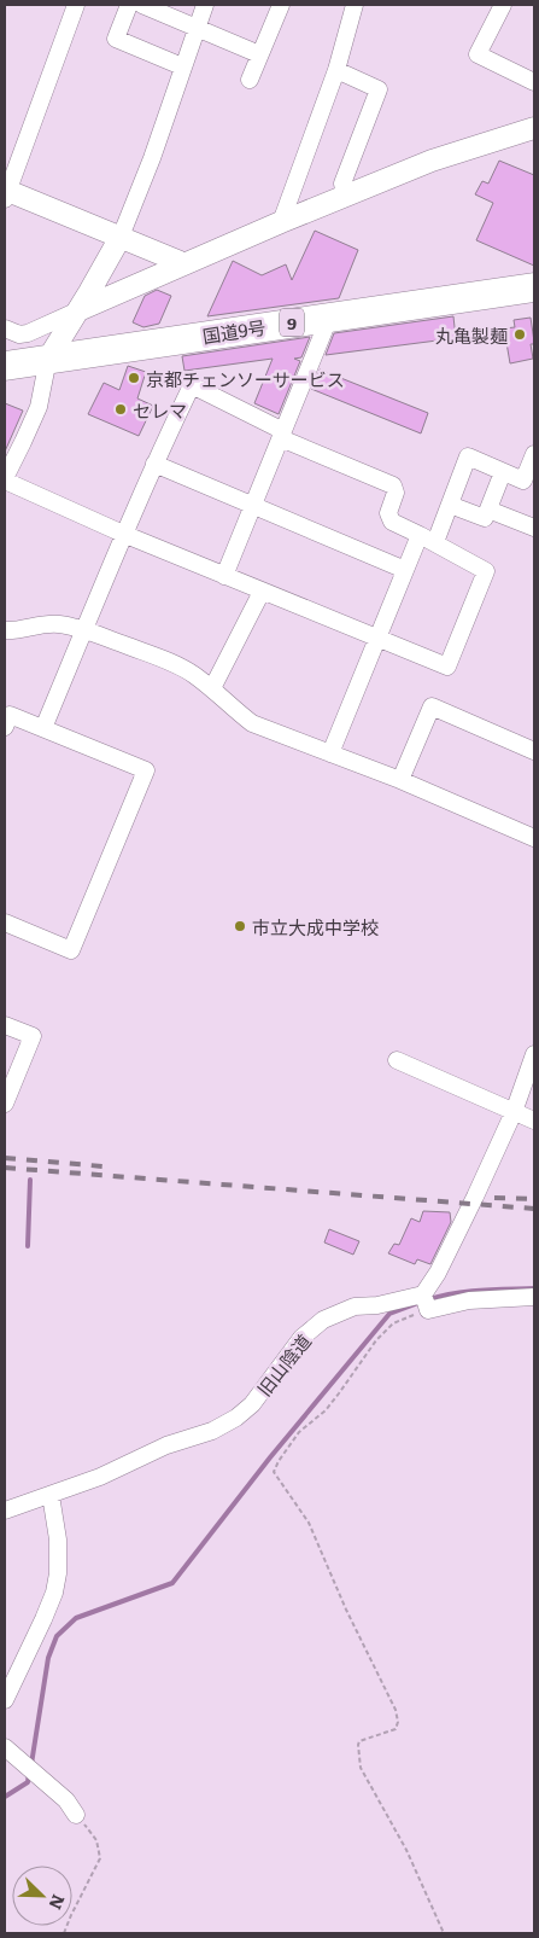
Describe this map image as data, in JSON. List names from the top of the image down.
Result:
{
  "streets": {
    "highway": ["9", "国道9号"],
    "street": ["旧山陰道"]
  },
  "places": [
    "丸亀製麺",
    "京都チェンソーサービス",
    "セレマ",
    "市立大成中学校"
  ],
  "north": "bottom right"
}
